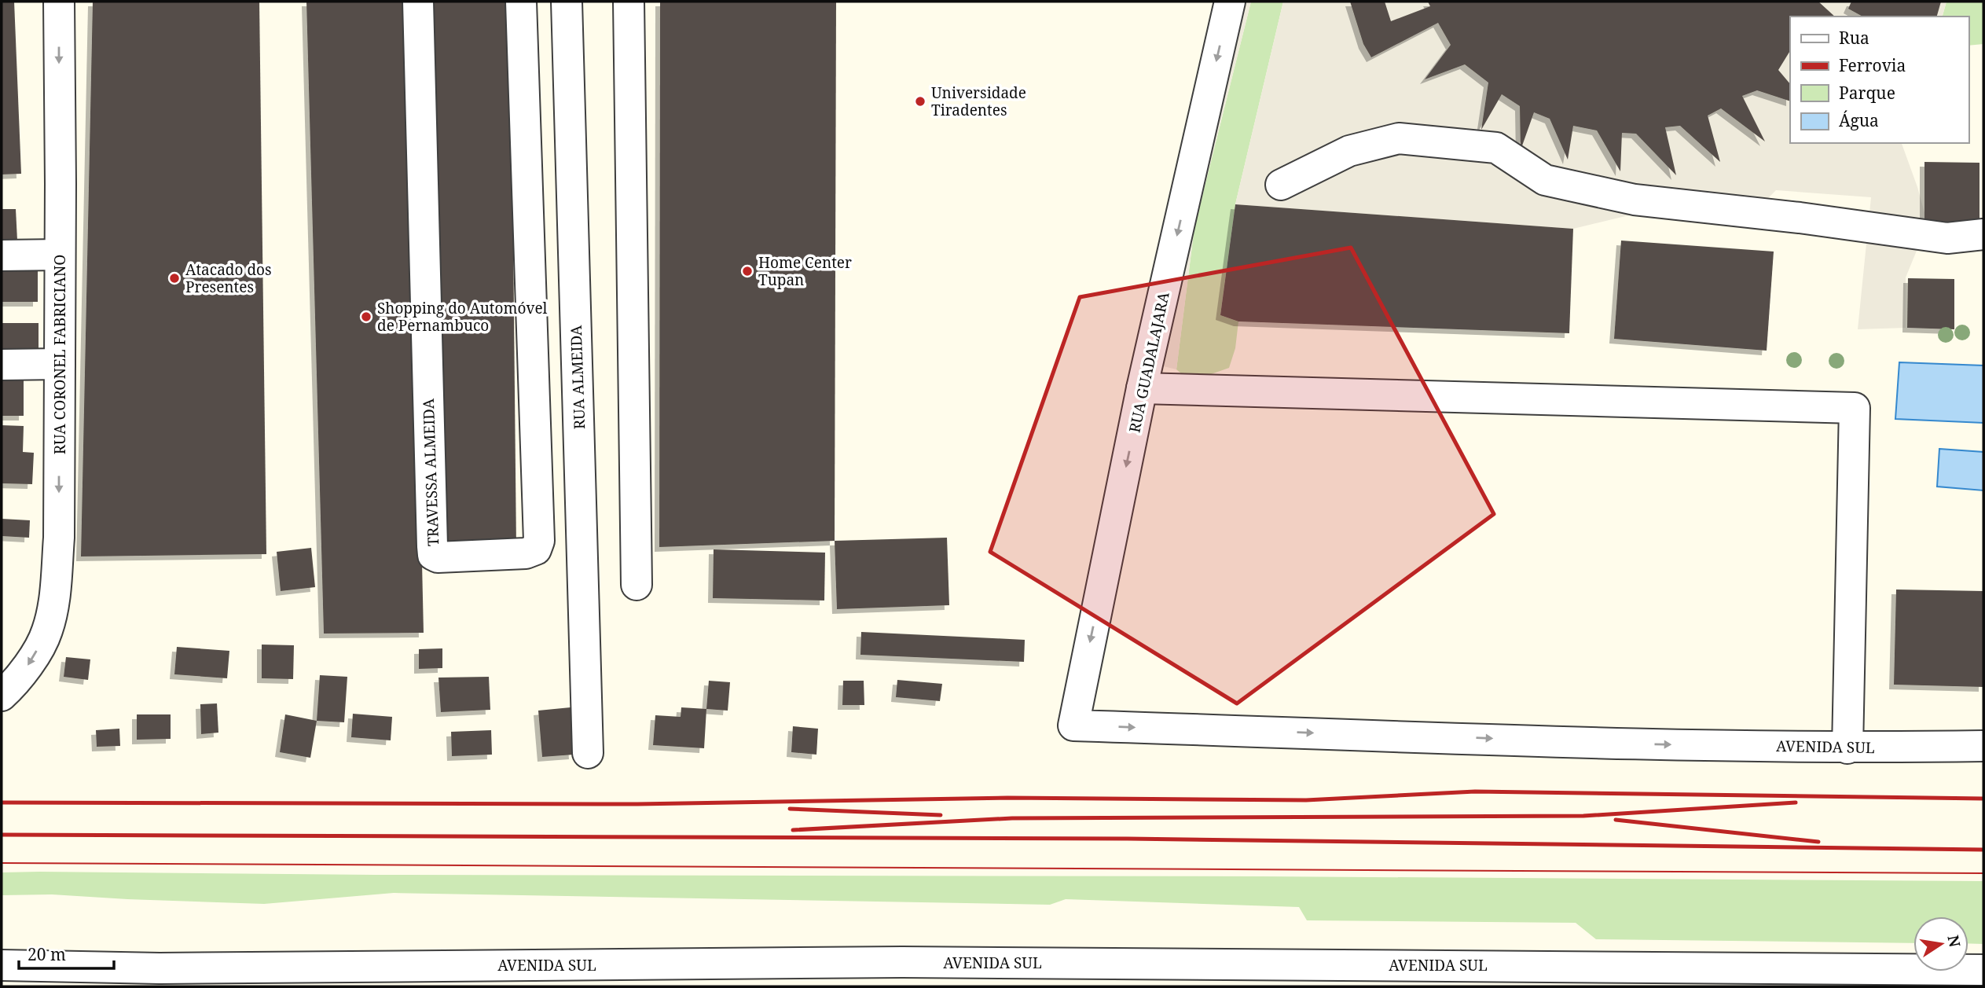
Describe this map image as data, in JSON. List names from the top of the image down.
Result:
{
  "streets": {
    "street": [
      "RUA CORONEL FABRICIANO",
      "RUA GUADALAJARA",
      "RUA ALMEIDA",
      "TRAVESSA ALMEIDA",
      "AVENIDA SUL"
    ]
  },
  "crossings": [
    ["RUA GUADALAJARA", "AVENIDA SUL"]
  ],
  "one_way": ["RUA CORONEL FABRICIANO", "RUA GUADALAJARA"],
  "places": [
    "Universidade Tiradentes",
    "Home Center Tupan",
    "Atacado dos Presentes",
    "Shopping do Automóvel de Pernambuco"
  ],
  "legend": [
    "Rua",
    "Ferrovia",
    "Parque",
    "Água"
  ],
  "scale_bar": "20 m",
  "north": "right"
}
